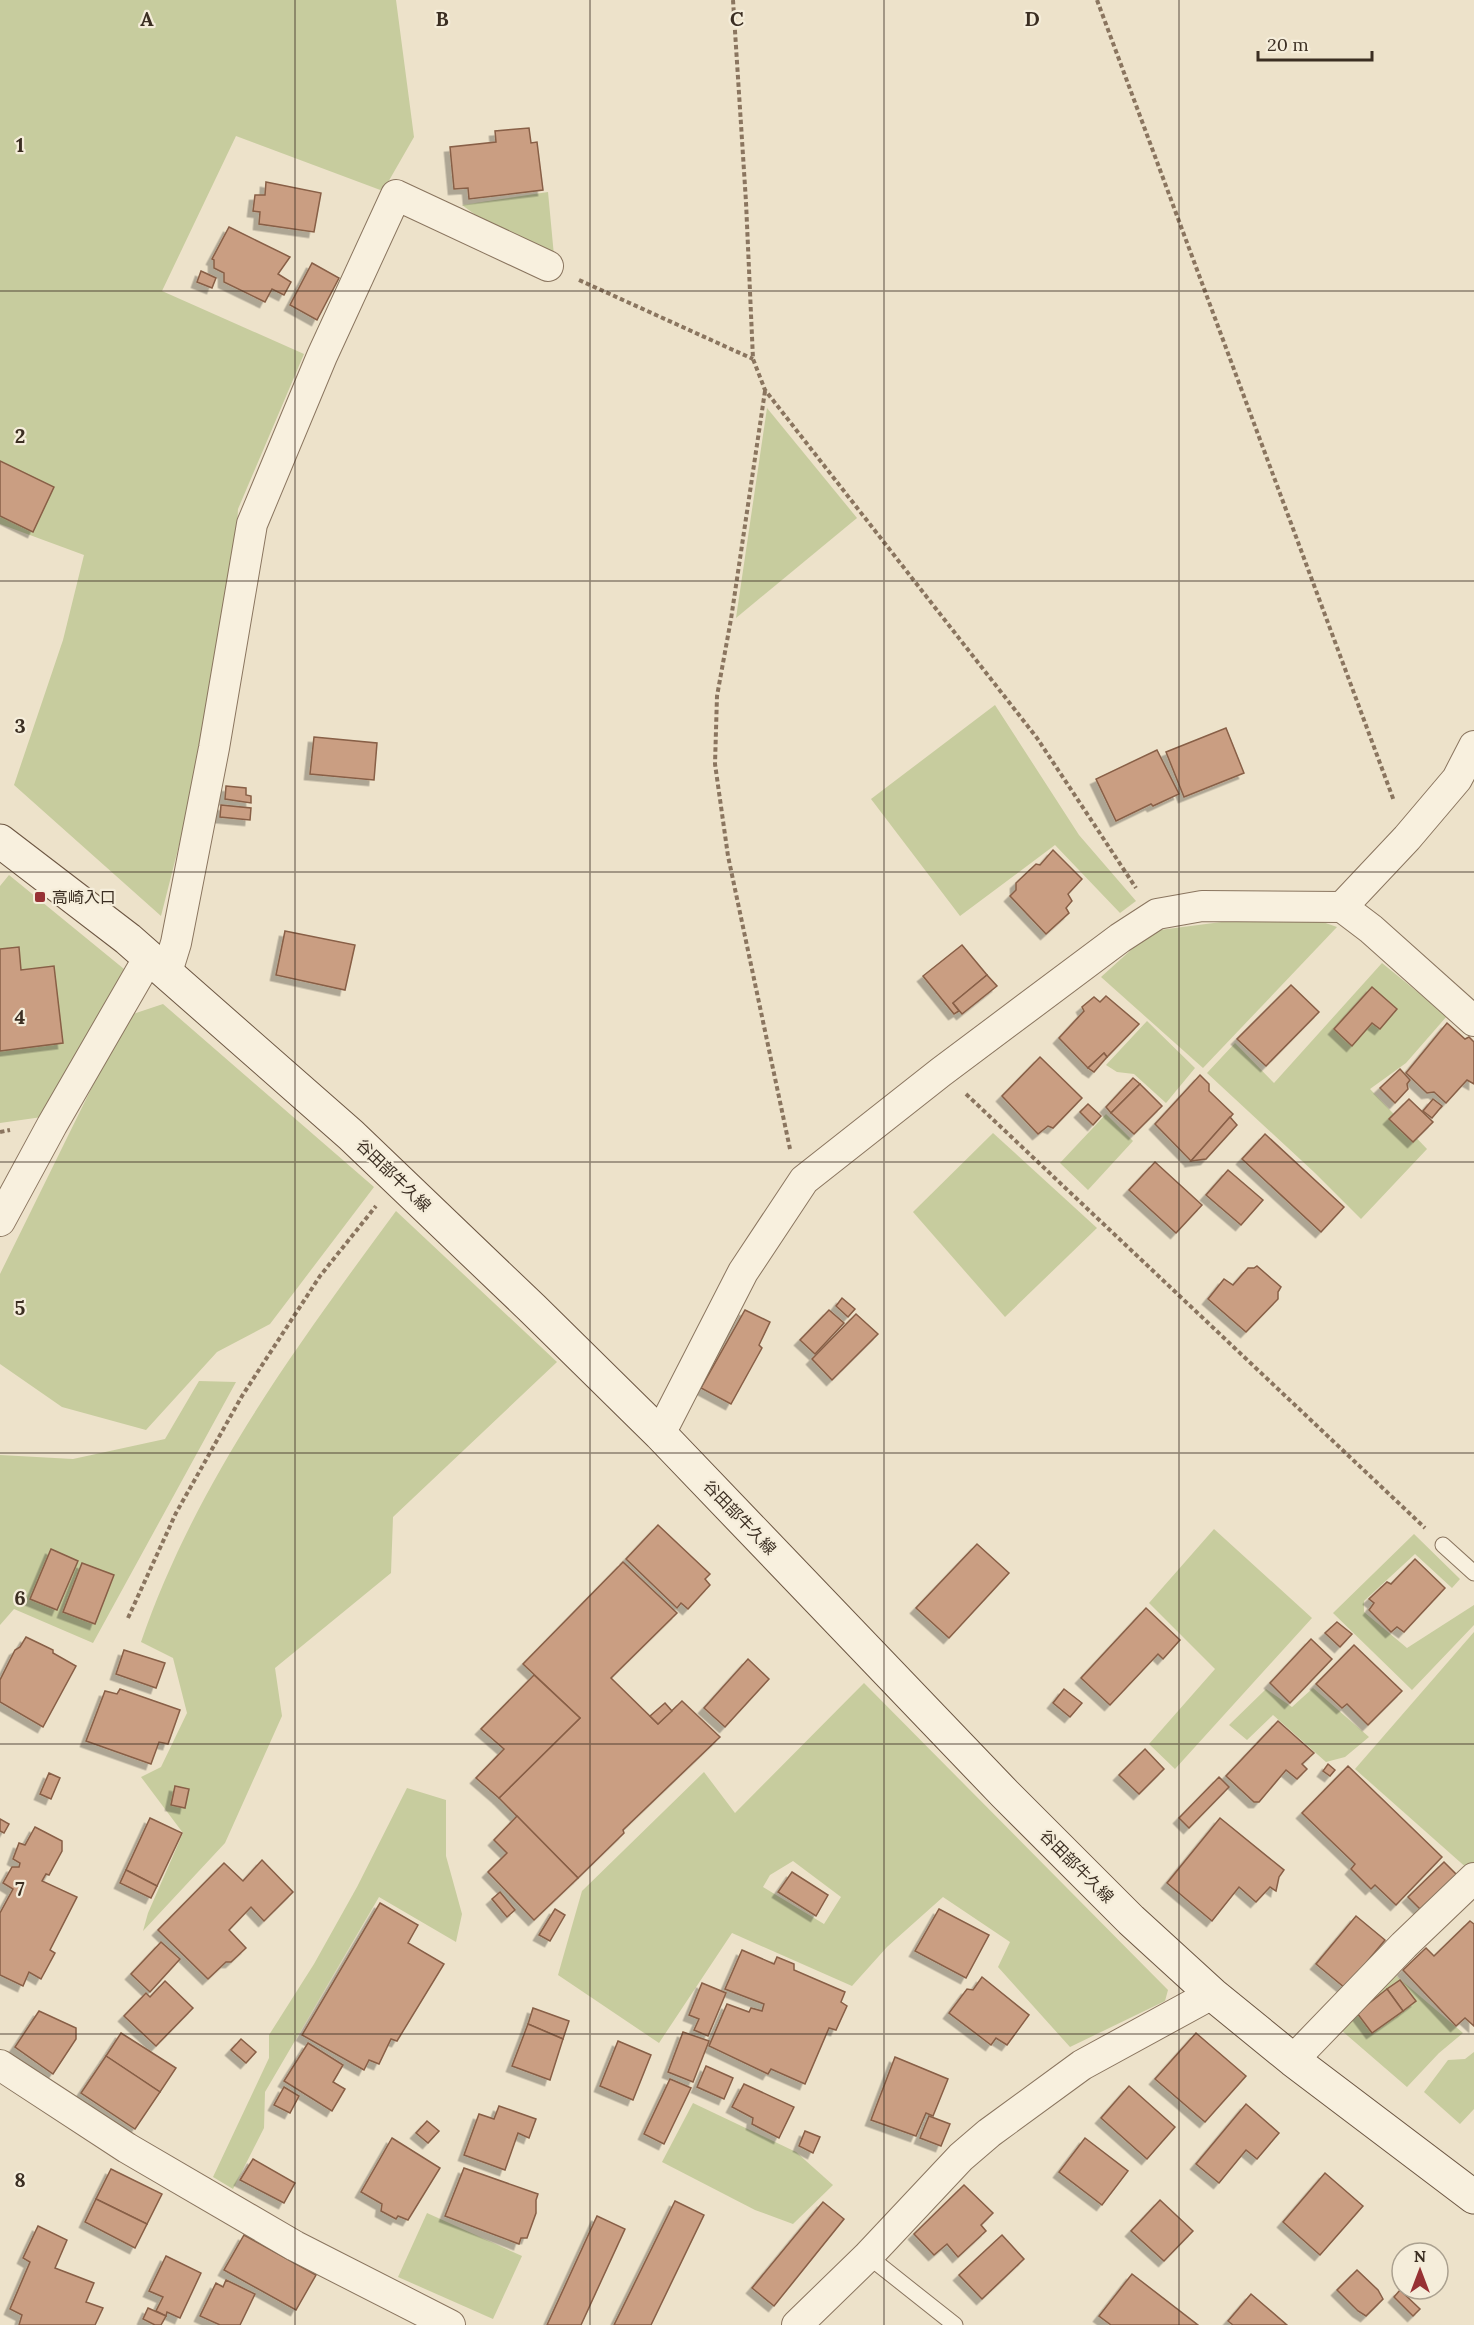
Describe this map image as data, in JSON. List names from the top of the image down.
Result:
{
  "streets": {
    "main road": ["谷田部牛久線"]
  },
  "places": {
    "transit": ["高崎入口"]
  },
  "scale_bar": "20 m",
  "north": "top",
  "grid": {
    "columns": [
      "A",
      "B",
      "C",
      "D"
    ],
    "rows": [
      "1",
      "2",
      "3",
      "4",
      "5",
      "6",
      "7",
      "8"
    ]
  }
}
